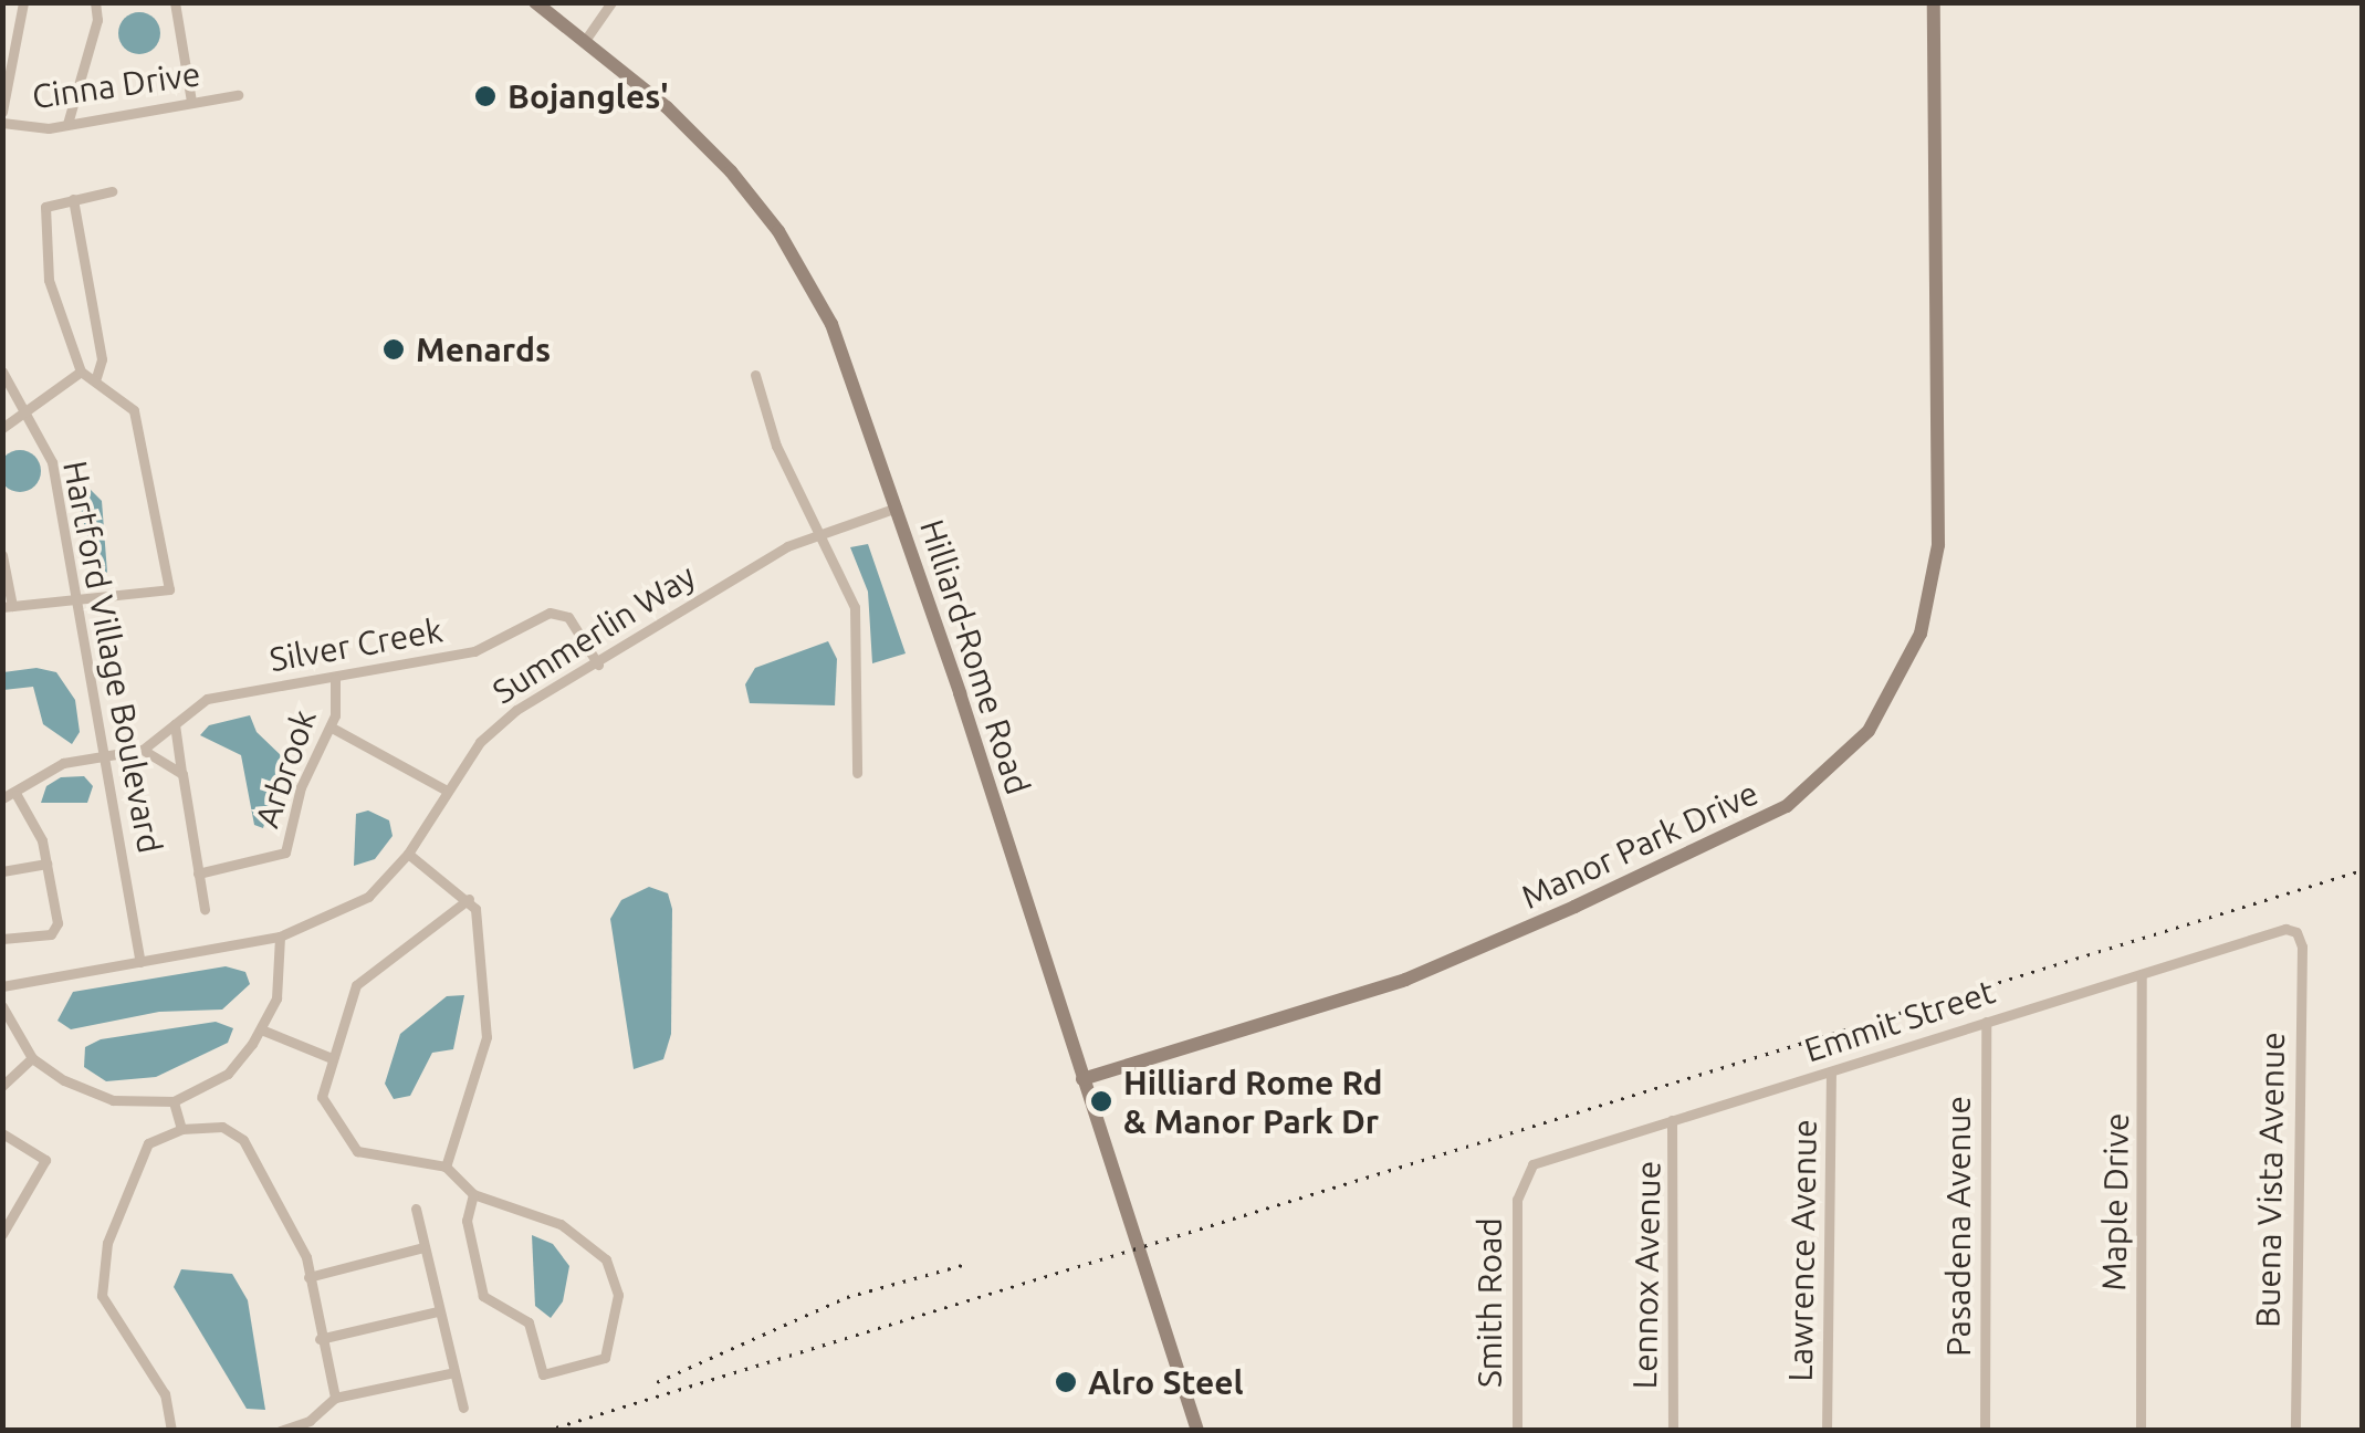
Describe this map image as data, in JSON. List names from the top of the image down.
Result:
{
  "streets": {
    "street": [
      "Cinna Drive",
      "Summerlin Way",
      "Silver Creek",
      "Hartford Village Boulevard",
      "Hilliard-Rome Road",
      "Arbrook",
      "Manor Park Drive",
      "Emmit Street",
      "Buena Vista Avenue",
      "Maple Drive",
      "Pasadena Avenue",
      "Lawrence Avenue",
      "Lennox Avenue",
      "Smith Road"
    ]
  },
  "crossings": [
    ["Summerlin Way", "Silver Creek"],
    ["Summerlin Way", "Hartford Village Boulevard"],
    ["Summerlin Way", "Hilliard-Rome Road"],
    ["Silver Creek", "Hartford Village Boulevard"],
    ["Silver Creek", "Arbrook"],
    ["Hilliard-Rome Road", "Manor Park Drive"],
    ["Emmit Street", "Buena Vista Avenue"],
    ["Emmit Street", "Maple Drive"],
    ["Emmit Street", "Pasadena Avenue"],
    ["Emmit Street", "Lawrence Avenue"],
    ["Emmit Street", "Lennox Avenue"],
    ["Emmit Street", "Smith Road"]
  ],
  "places": [
    "Bojangles'",
    "Menards",
    "Hilliard Rome Rd & Manor Park Dr",
    "Alro Steel"
  ]
}
